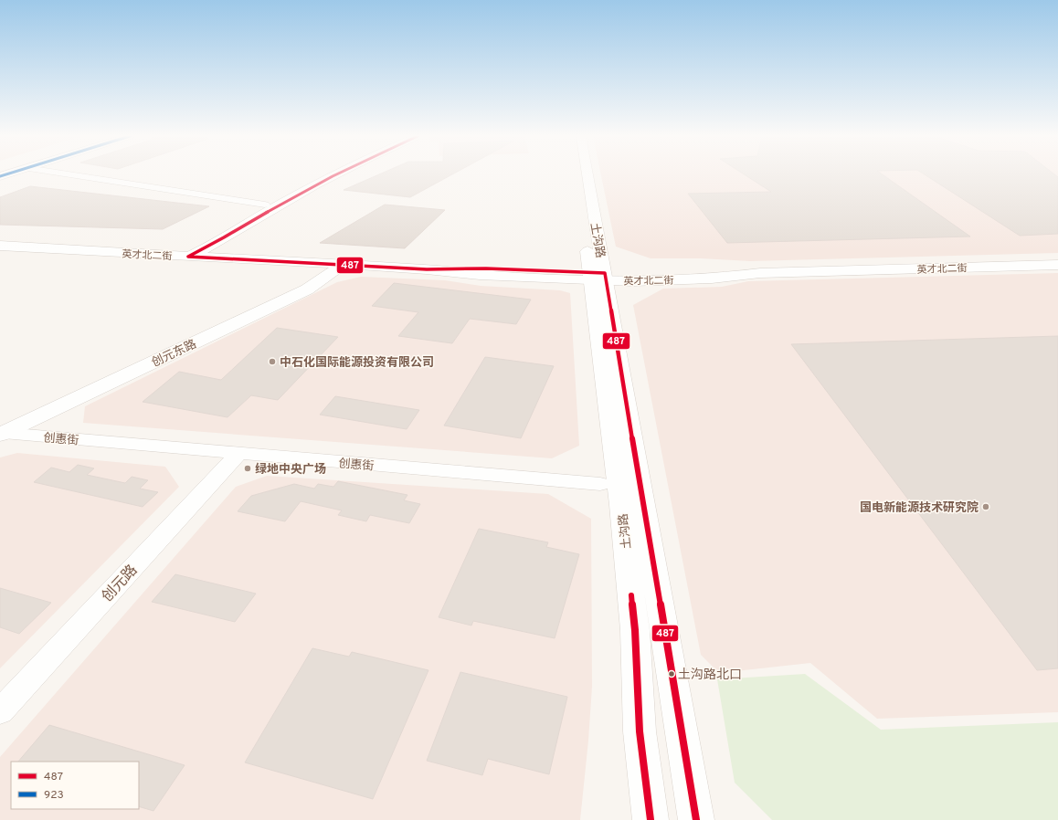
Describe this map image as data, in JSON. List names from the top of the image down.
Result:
{
  "streets": {
    "street": [
      "土沟路",
      "英才北二街",
      "创元东路",
      "创惠街",
      "创元路"
    ]
  },
  "crossings": [
    ["土沟路", "英才北二街"],
    ["英才北二街", "创元东路"],
    ["创元东路", "创惠街"],
    ["创惠街", "创元路"]
  ],
  "places": [
    "中石化国际能源投资有限公司",
    "绿地中央广场",
    "国电新能源技术研究院",
    "土沟路北口"
  ],
  "lines": ["transit line 487", "transit line 923"],
  "legend": ["487", "923"]
}
